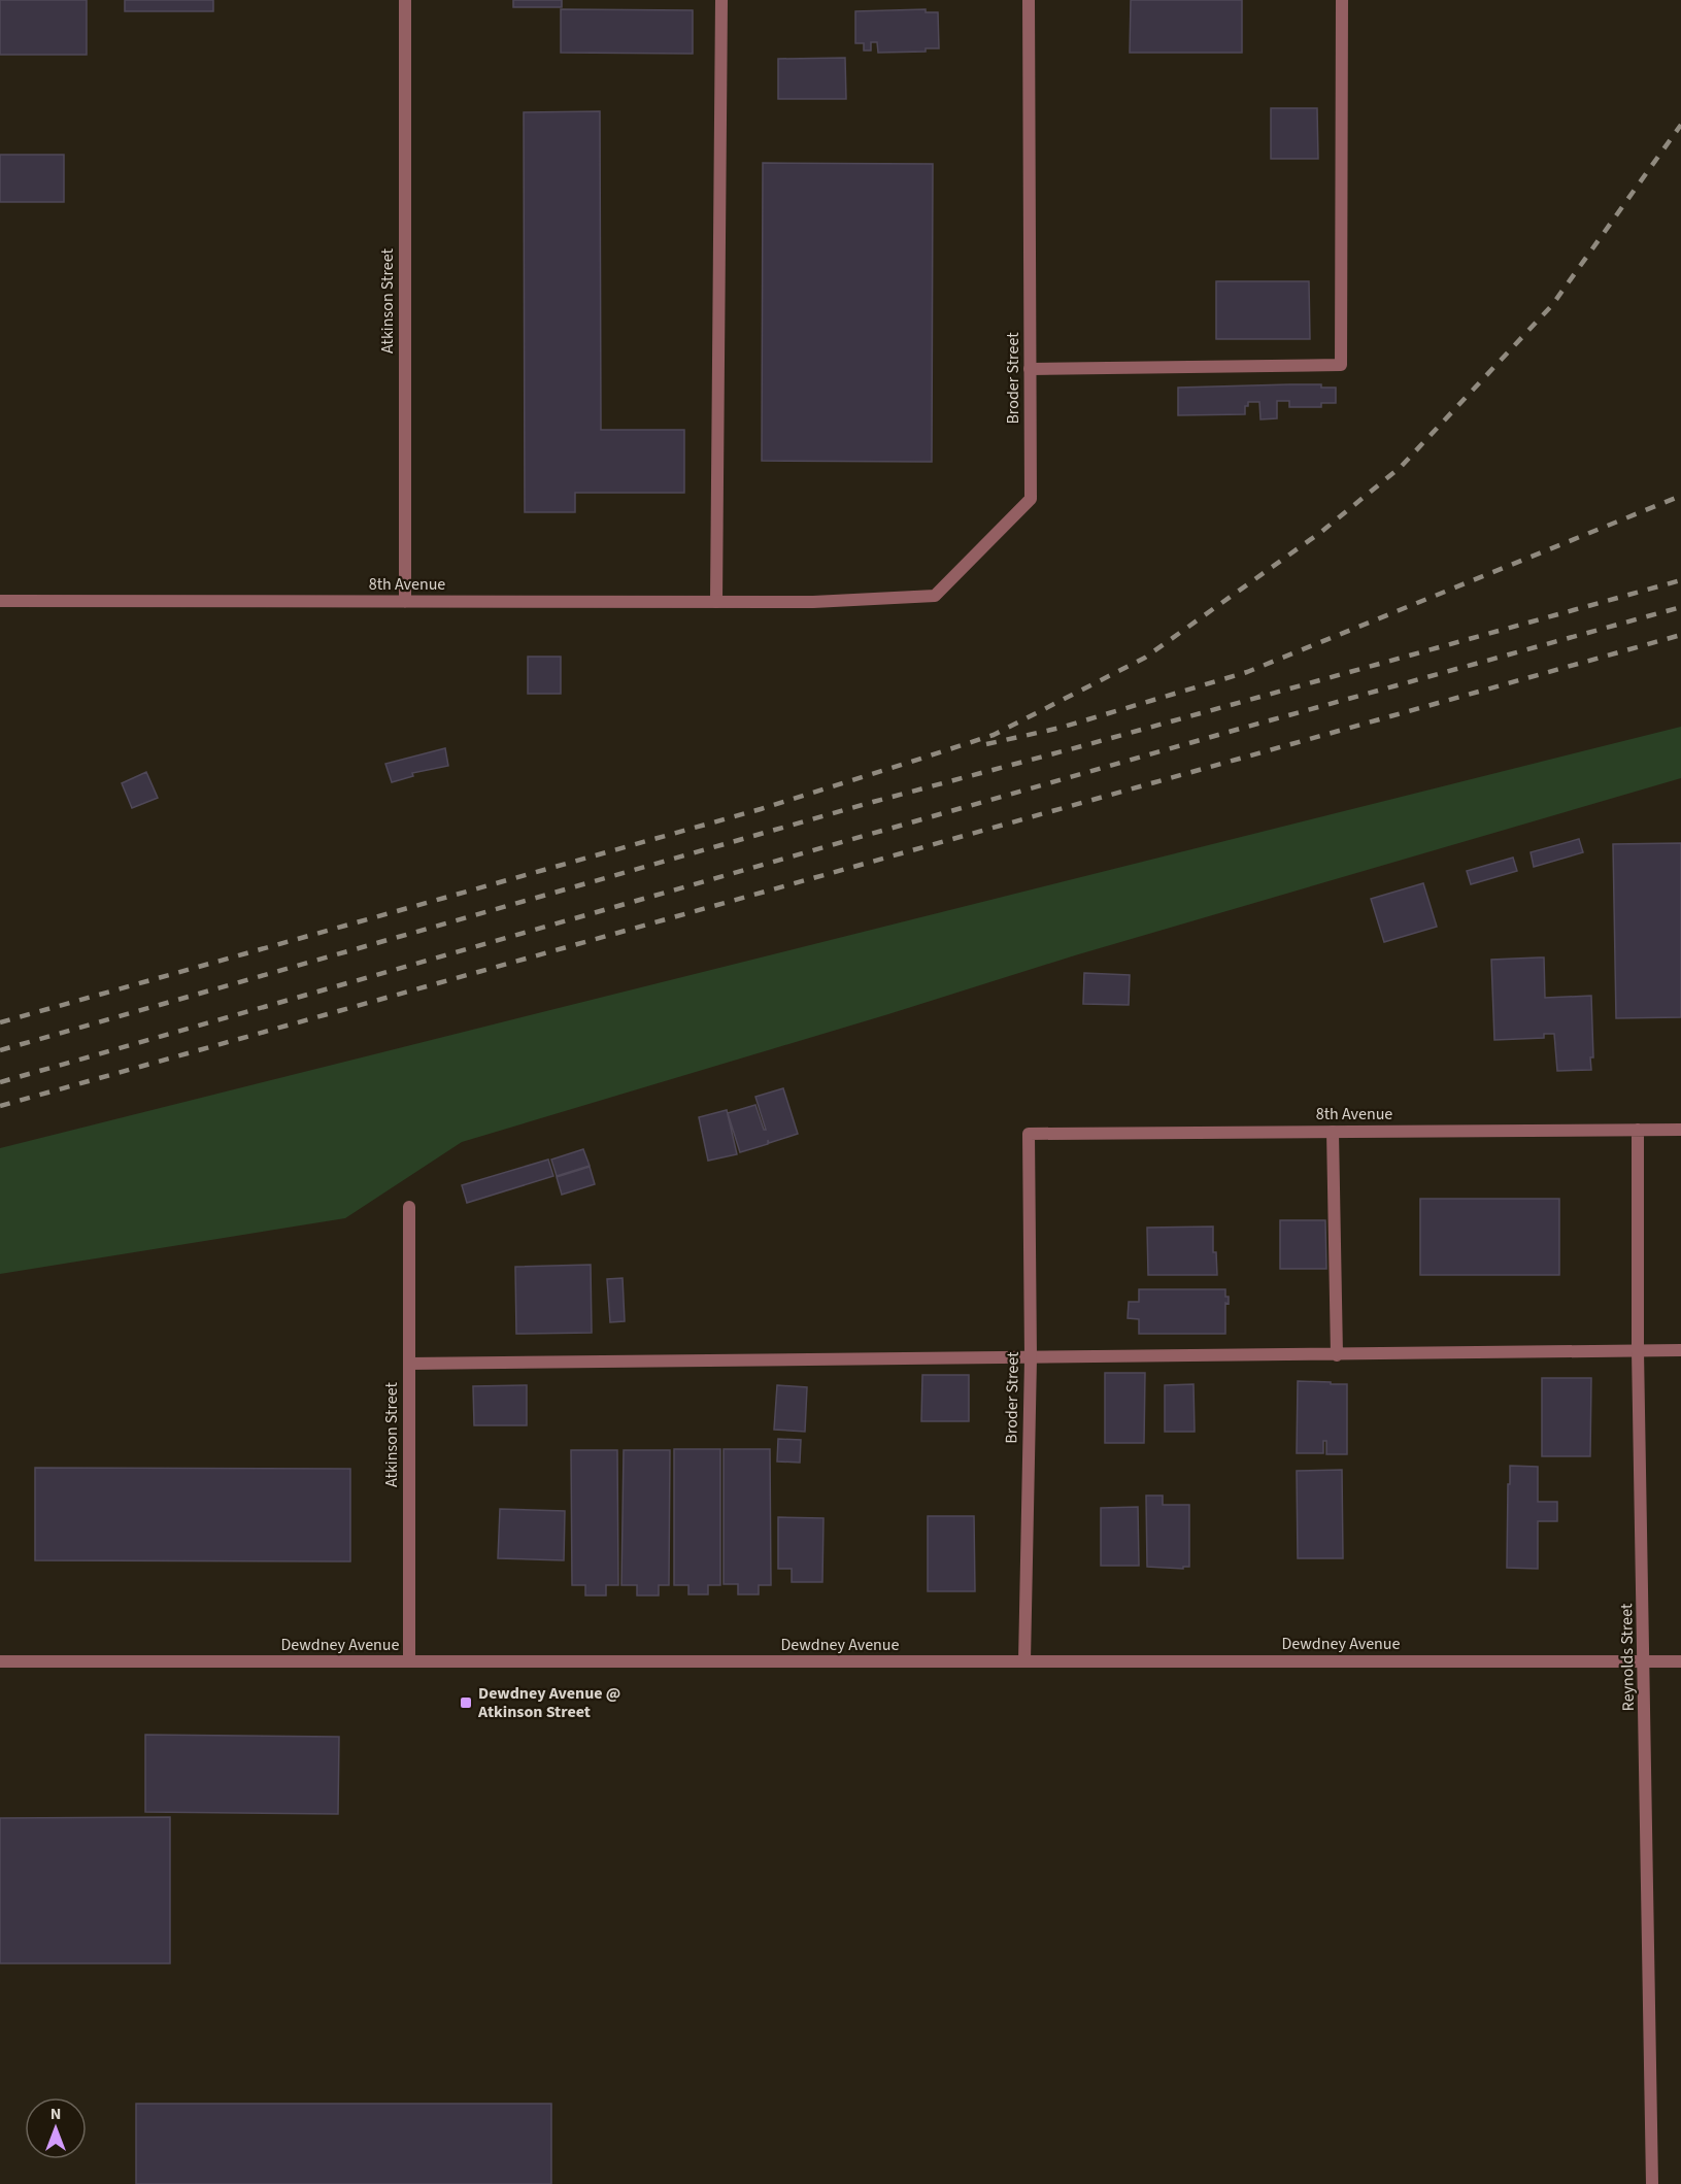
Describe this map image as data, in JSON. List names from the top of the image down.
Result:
{
  "streets": {
    "street": [
      "Atkinson Street",
      "Broder Street",
      "8th Avenue",
      "Dewdney Avenue",
      "Reynolds Street"
    ]
  },
  "crossings": [
    ["Atkinson Street", "8th Avenue"],
    ["Atkinson Street", "Dewdney Avenue"],
    ["Broder Street", "8th Avenue"],
    ["Broder Street", "Dewdney Avenue"],
    ["8th Avenue", "Reynolds Street"],
    ["Dewdney Avenue", "Reynolds Street"]
  ],
  "places": {
    "transit": ["Dewdney Avenue @ Atkinson Street"]
  },
  "north": "top"
}
